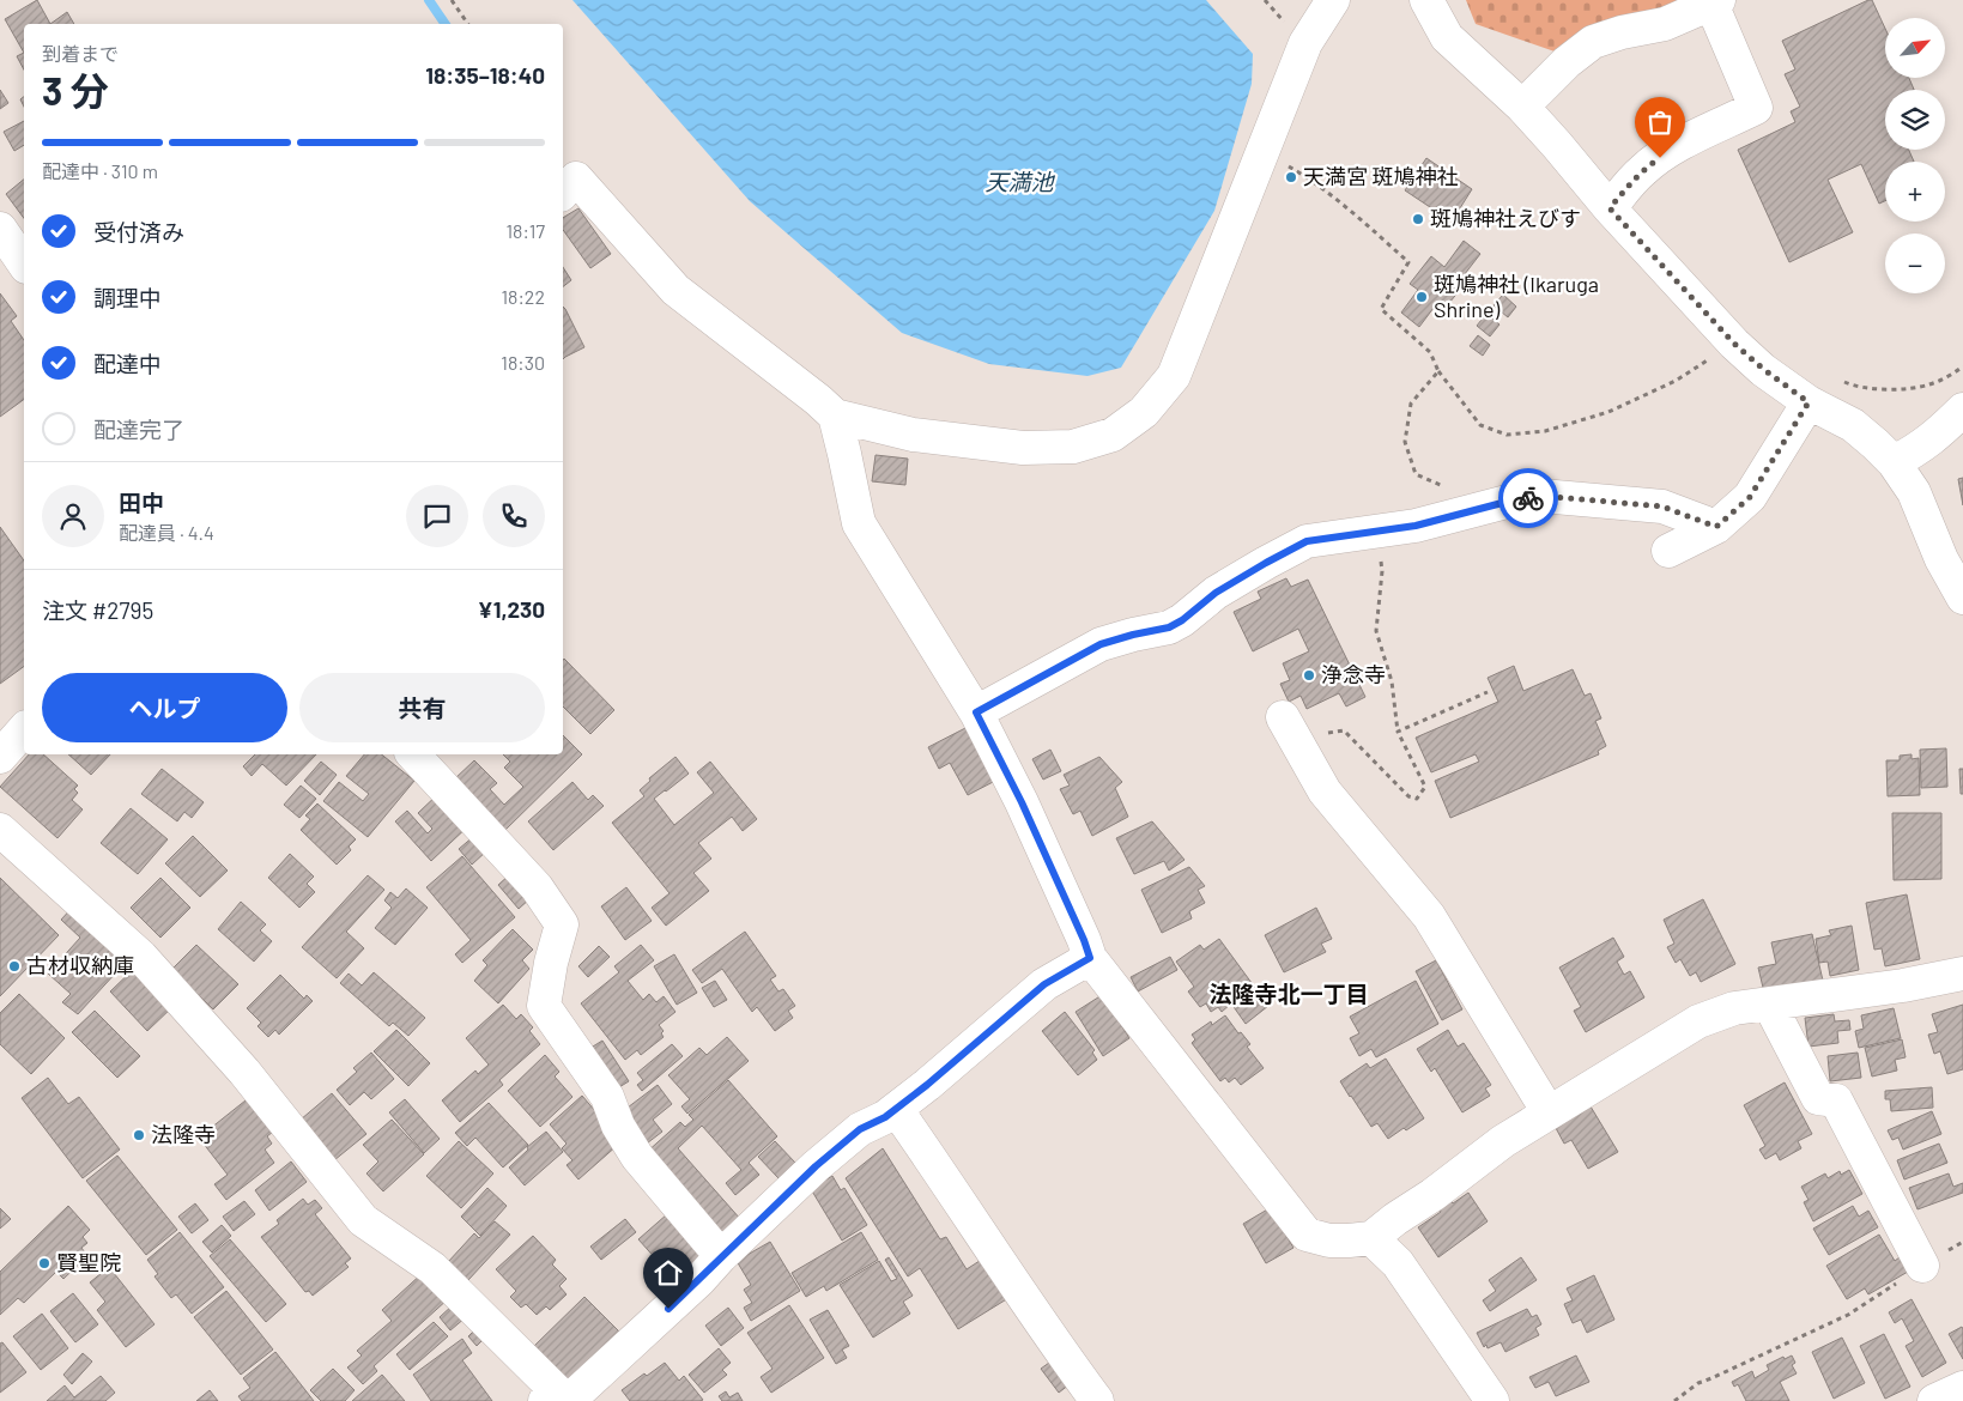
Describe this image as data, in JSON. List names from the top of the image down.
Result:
{
  "districts": ["法隆寺北一丁目"],
  "water": ["天満池"],
  "places": [
    "天満宮 斑鳩神社",
    "斑鳩神社えびす",
    "斑鳩神社 (Ikaruga Shrine)",
    "浄念寺",
    "古材収納庫",
    "法隆寺",
    "賢聖院"
  ],
  "north": "top right",
  "page": {
    "map_buttons": ["+", "−"],
    "heading": ["3 分", "到着まで", "18:35–18:40"],
    "panel": [
      "田中",
      "配達員 · 4.4",
      "注文 #2795",
      "¥1,230"
    ],
    "bar": "配達中 · 310 m",
    "list": [
      ["受付済み", "18:17"],
      ["調理中", "18:22"],
      ["配達中", "18:30"],
      "配達完了"
    ],
    "buttons": ["ヘルプ", "共有"]
  }
}
